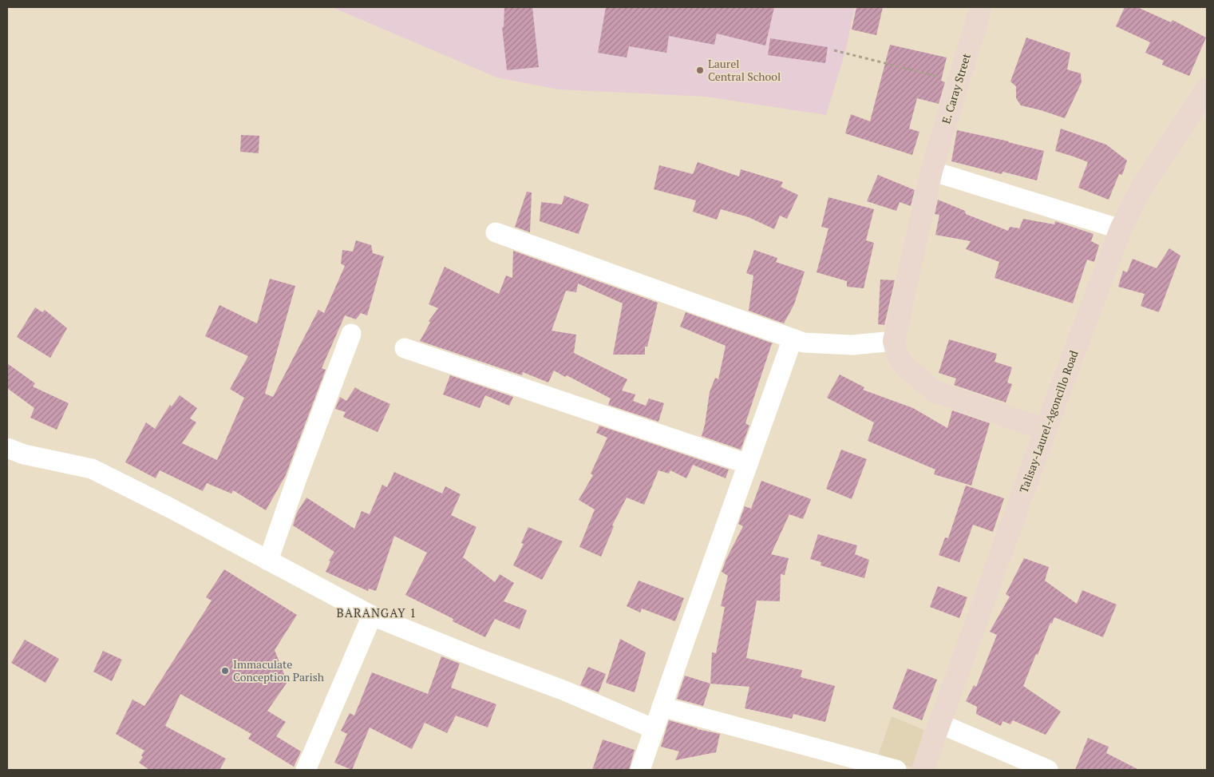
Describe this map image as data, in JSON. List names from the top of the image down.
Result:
{
  "streets": {
    "main road": ["E. Caray Street", "Talisay-Laurel-Agoncillo Road"]
  },
  "districts": ["BARANGAY 1"],
  "places": ["Laurel Central School", "Immaculate Conception Parish"]
}
